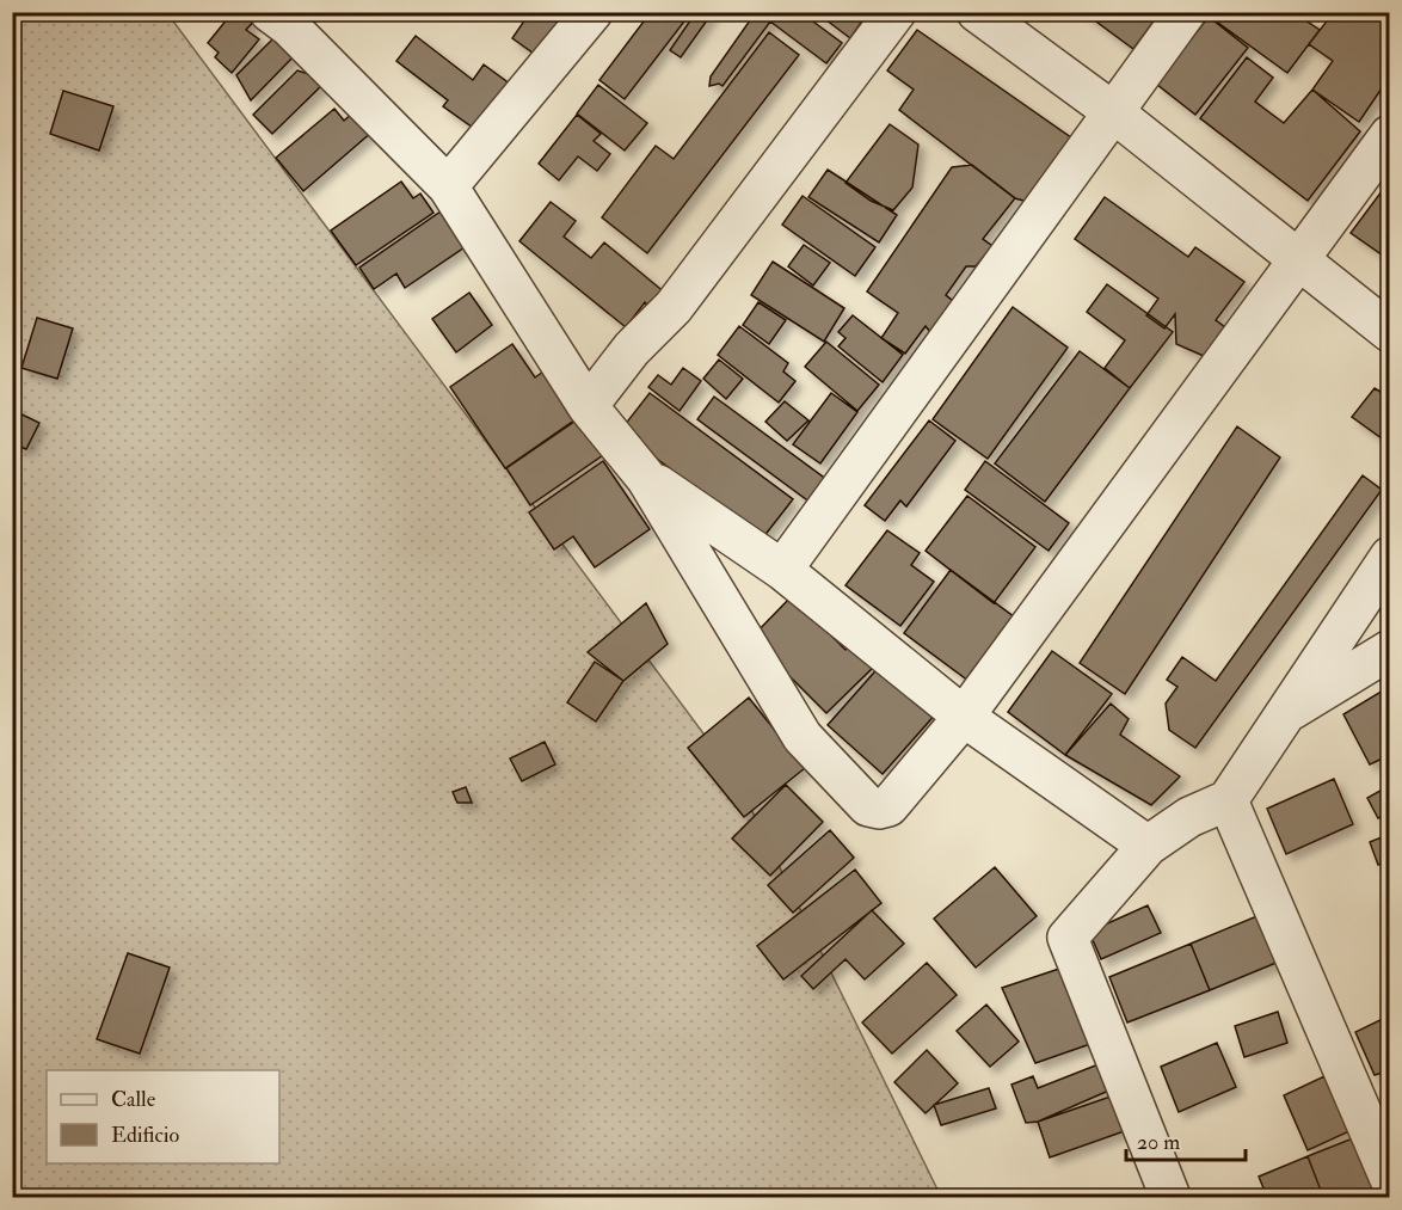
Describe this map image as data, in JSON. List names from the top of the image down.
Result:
{
  "legend": ["Calle", "Edificio"],
  "scale_bar": "20 m"
}
